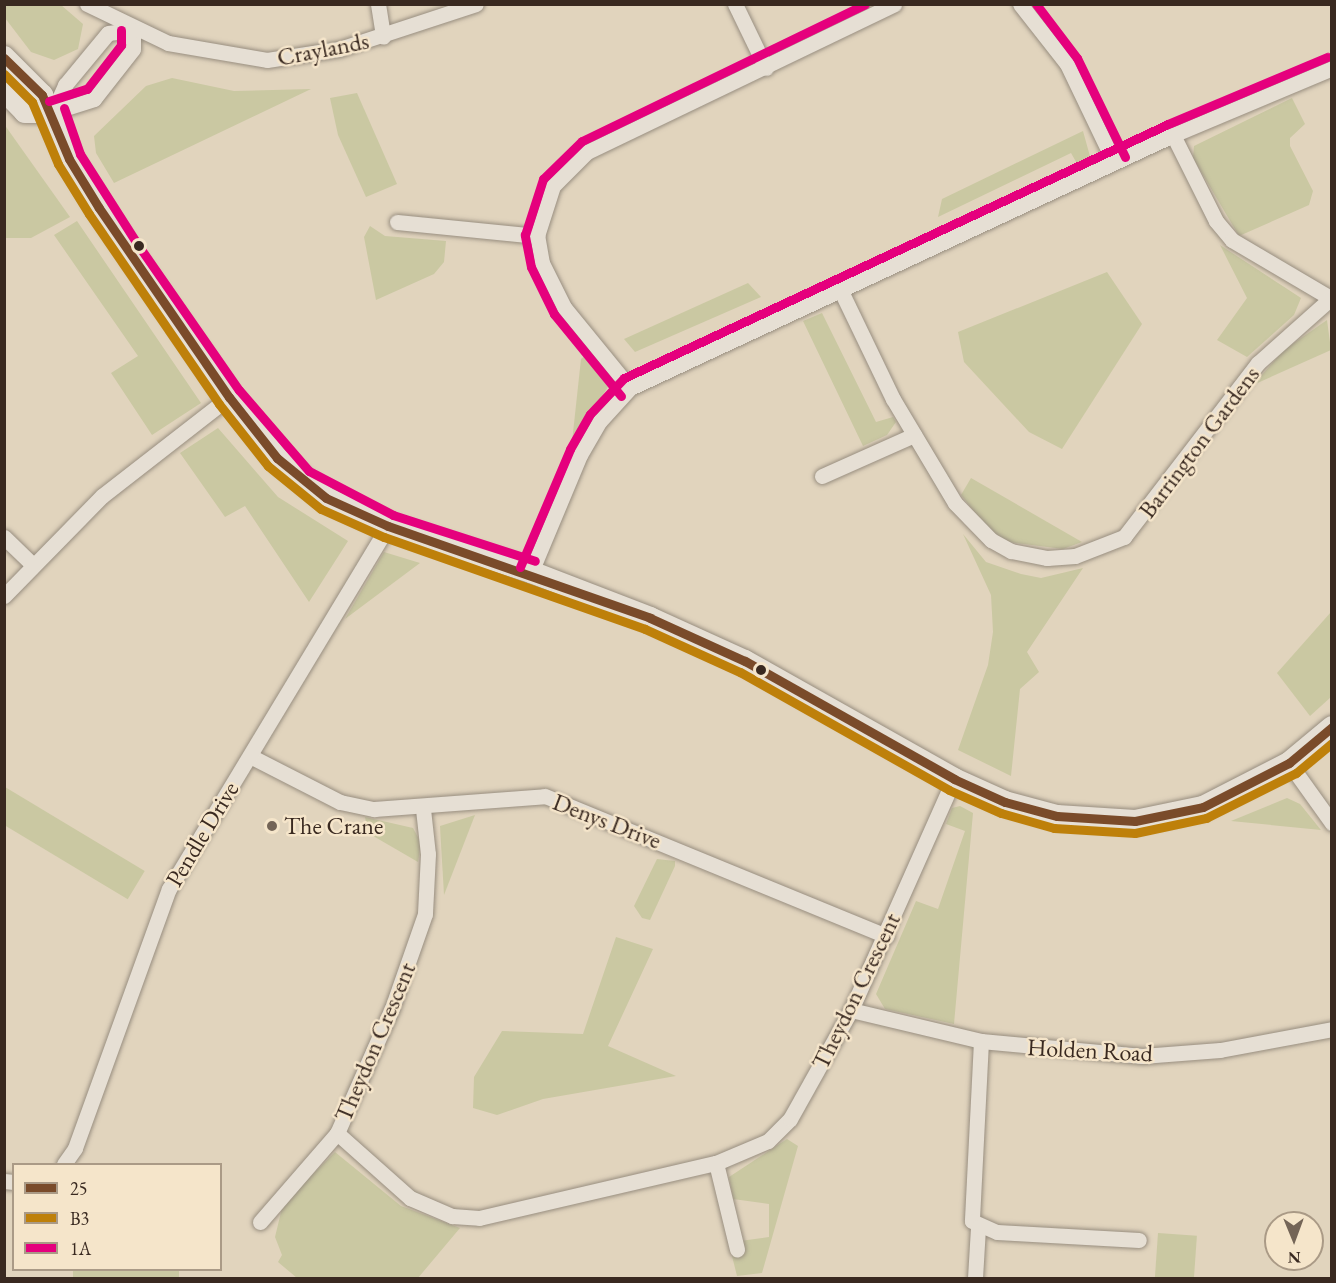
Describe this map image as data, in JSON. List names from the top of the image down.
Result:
{
  "streets": {
    "street": [
      "Craylands",
      "Barrington Gardens",
      "Denys Drive",
      "Pendle Drive",
      "Theydon Crescent",
      "Holden Road"
    ]
  },
  "crossings": [
    ["Denys Drive", "Pendle Drive"],
    ["Denys Drive", "Theydon Crescent"],
    ["Theydon Crescent", "Holden Road"]
  ],
  "places": ["The Crane"],
  "lines": ["transit line 1A", "transit line 25", "transit line B3"],
  "legend": ["25", "B3", "1A"],
  "north": "bottom"
}
